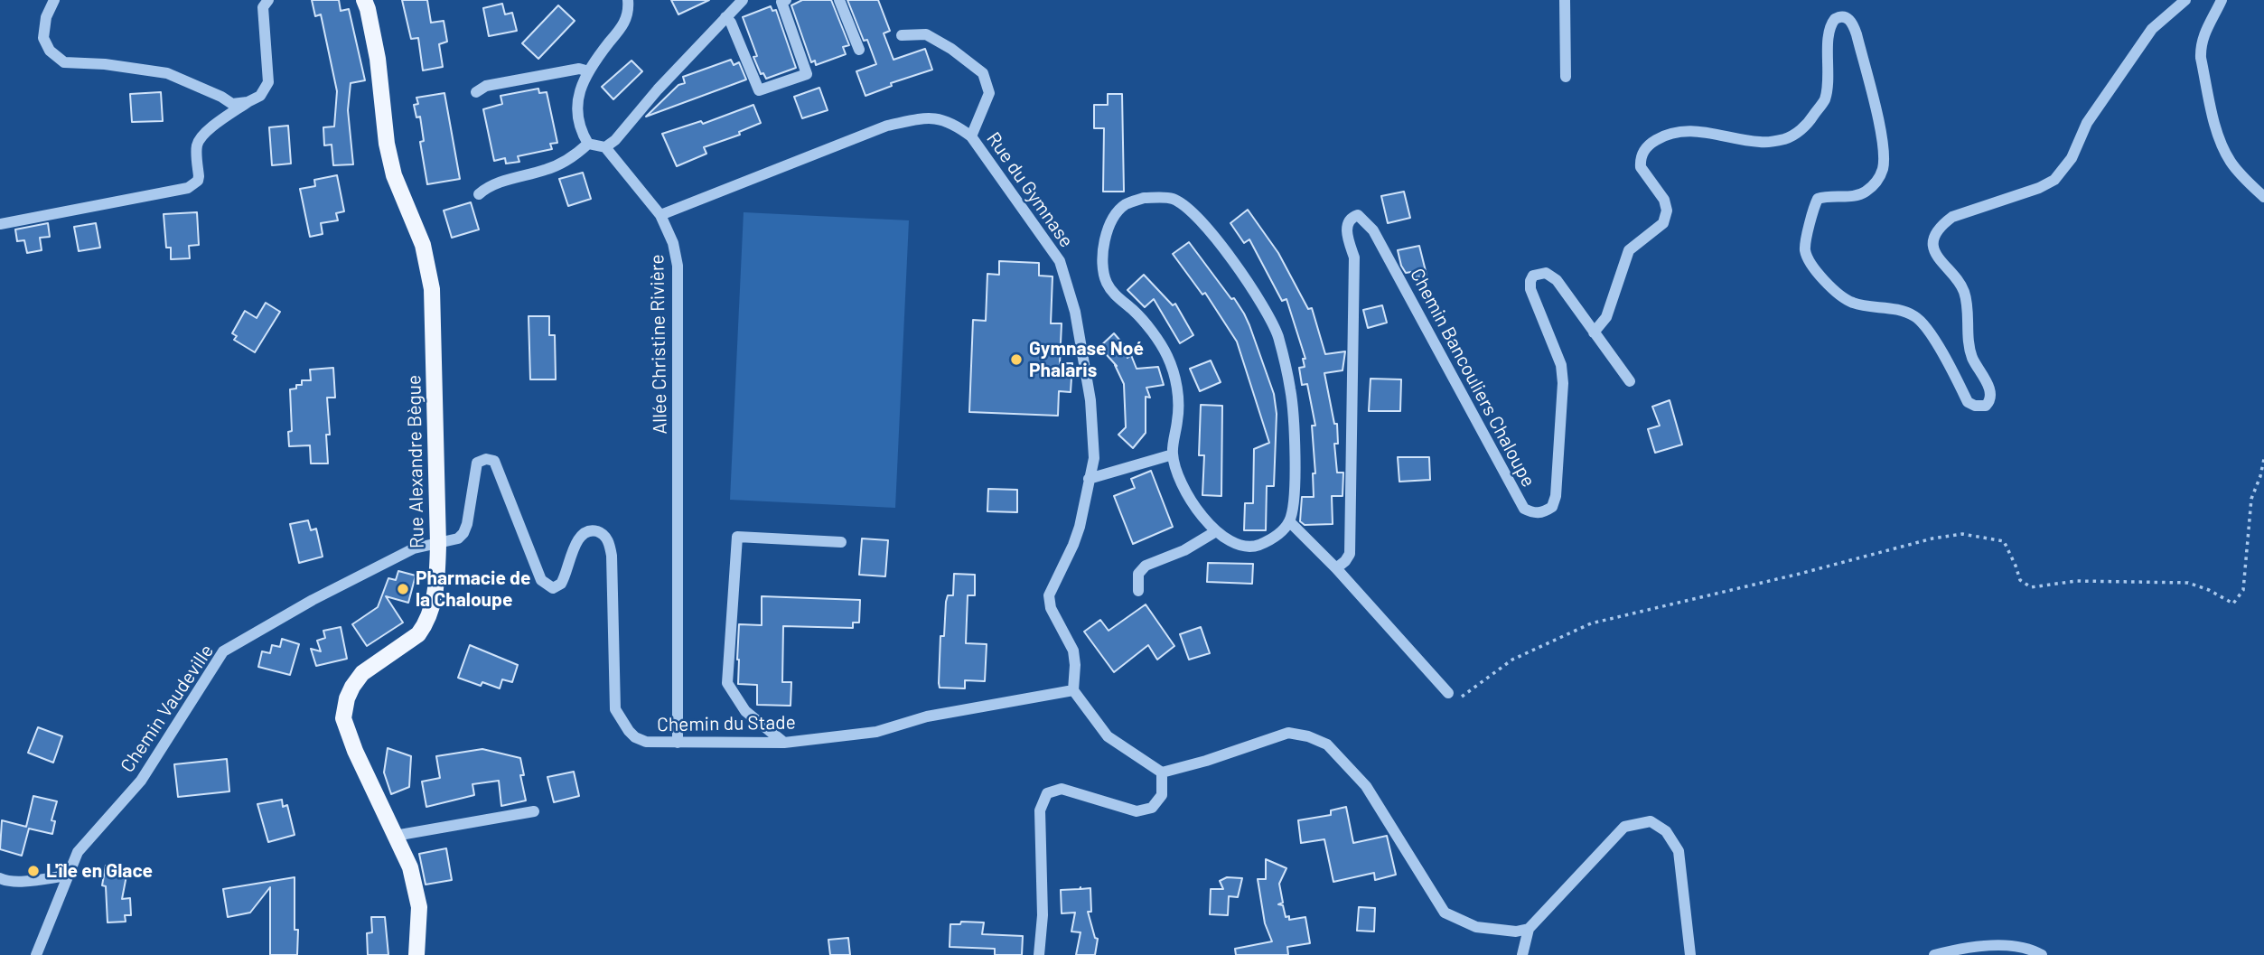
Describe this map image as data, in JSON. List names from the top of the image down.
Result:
{
  "streets": {
    "main road": ["Rue Alexandre Bègue"],
    "street": [
      "Rue du Gymnase",
      "Allée Christine Rivière",
      "Chemin Bancouliers Chaloupe",
      "Chemin Vaudeville",
      "Chemin du Stade"
    ]
  },
  "crossings": [
    ["Rue du Gymnase", "Allée Christine Rivière"],
    ["Allée Christine Rivière", "Chemin du Stade"],
    ["Rue Alexandre Bègue", "Chemin Vaudeville"],
    ["Rue Alexandre Bègue", "Chemin du Stade"],
    ["Chemin Vaudeville", "Chemin du Stade"]
  ],
  "places": ["Gymnase Noé Phalaris", "Pharmacie de la Chaloupe", "L'île en Glace"]
}
